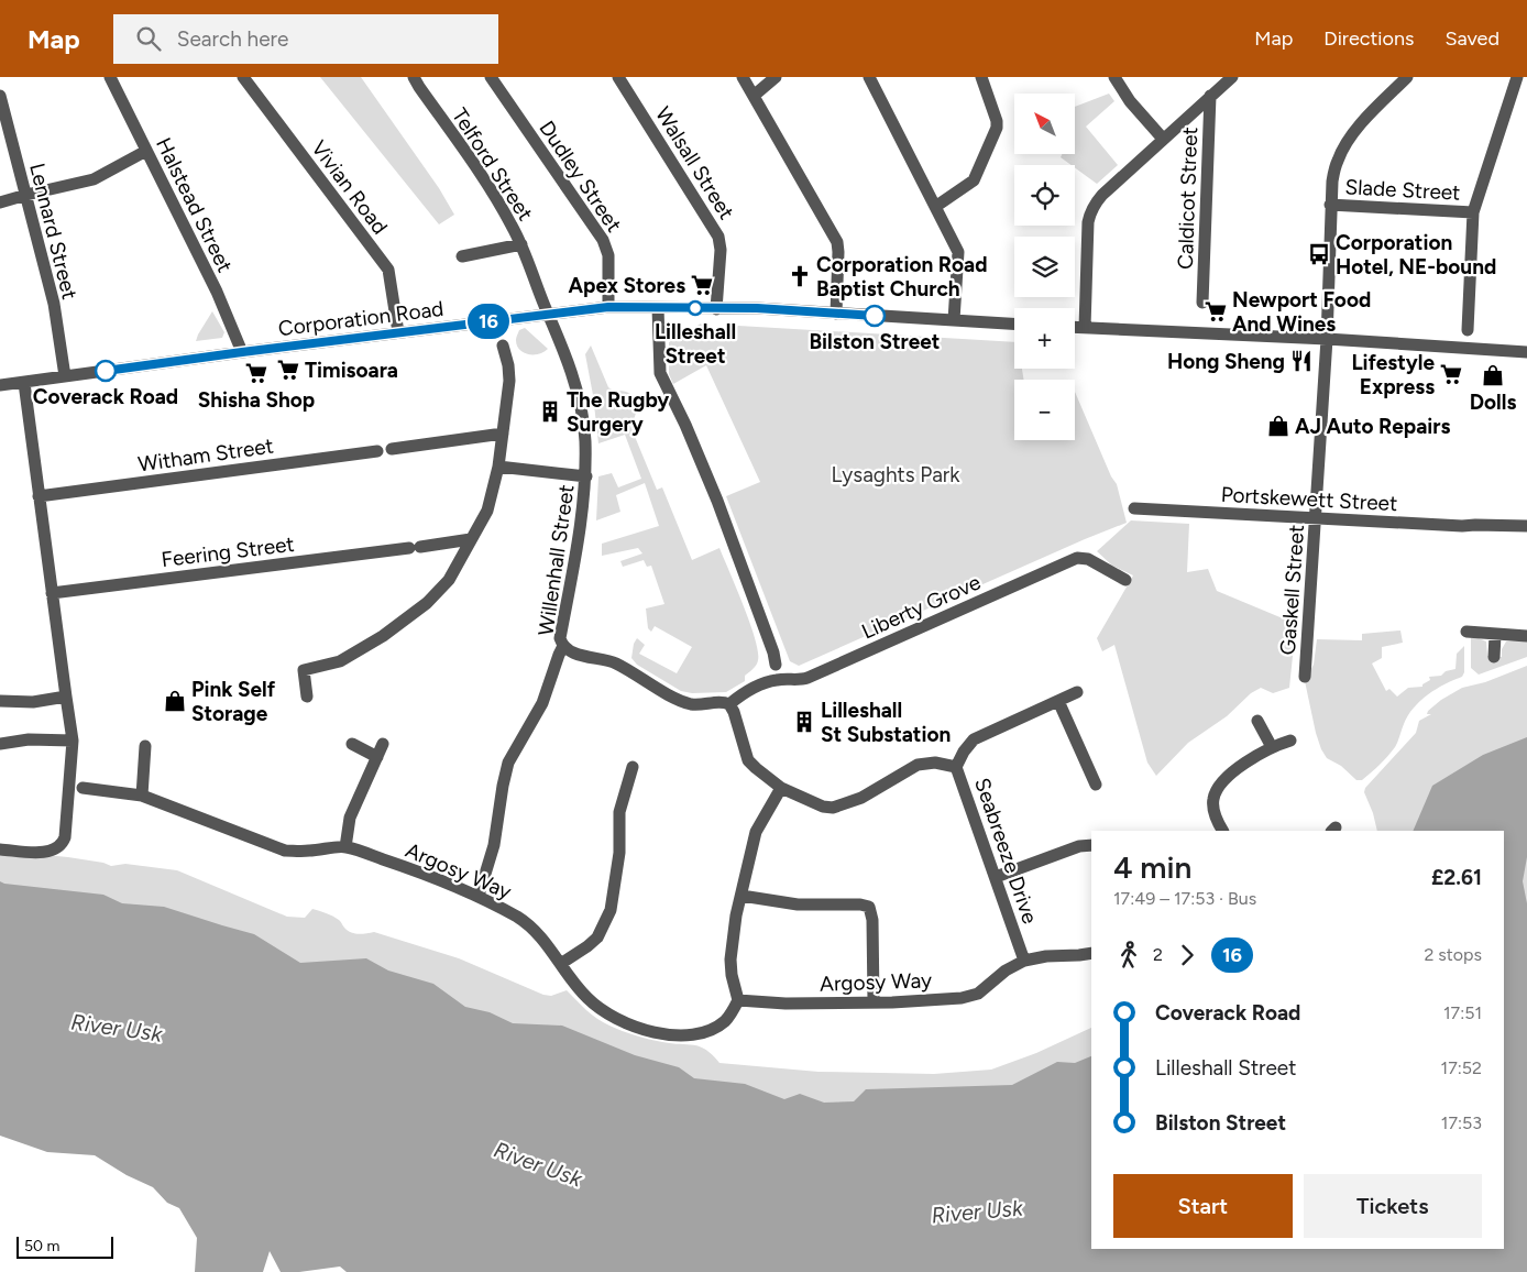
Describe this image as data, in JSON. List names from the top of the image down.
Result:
{
  "streets": {
    "street": [
      "Walsall Street",
      "Telford Street",
      "Dudley Street",
      "Vivian Road",
      "Slade Street",
      "Caldicot Street",
      "Halstead Street",
      "Lennard Street",
      "Corporation Road",
      "Witham Street",
      "Portskewett Street",
      "Feering Street",
      "Willenhall Street",
      "Gaskell Street",
      "Liberty Grove",
      "Seabreeze Drive",
      "Argosy Way"
    ]
  },
  "crossings": [
    ["Walsall Street", "Corporation Road"],
    ["Telford Street", "Corporation Road"],
    ["Telford Street", "Willenhall Street"],
    ["Dudley Street", "Corporation Road"],
    ["Vivian Road", "Corporation Road"],
    ["Slade Street", "Gaskell Street"],
    ["Halstead Street", "Corporation Road"],
    ["Lennard Street", "Corporation Road"],
    ["Corporation Road", "Willenhall Street"],
    ["Portskewett Street", "Gaskell Street"],
    ["Willenhall Street", "Argosy Way"],
    ["Seabreeze Drive", "Argosy Way"]
  ],
  "water": ["River Usk"],
  "parks": ["Lysaghts Park"],
  "places": {
    "bus stop": ["Corporation Hotel, NE-bound"],
    "church": ["Corporation Road Baptist Church"],
    "supermarket": [
      "Apex Stores",
      "Newport Food And Wines",
      "Timisoara",
      "Shisha Shop",
      "Lifestyle Express"
    ],
    "other": ["Lilleshall Street", "Bilston Street", "Coverack Road"],
    "restaurant": ["Hong Sheng"],
    "shop": ["Dolls", "AJ Auto Repairs", "Pink Self Storage"],
    "building": ["The Rugby Surgery", "Lilleshall St Substation"]
  },
  "lines": ["bus line 16"],
  "scale_bar": "50 m",
  "north": "top left",
  "page": {
    "header": "Map",
    "search": "Search here",
    "nav": ["Map", "Directions", "Saved"],
    "on_map": "16",
    "map_buttons": ["+", "−"],
    "heading": ["4 min", "17:49 – 17:53 · Bus", "£2.61"],
    "legs": ["2", "16", "2 stops"],
    "list": [
      {
        "name": "Coverack Road",
        "value": "17:51"
      },
      {
        "name": "Lilleshall Street",
        "value": "17:52"
      },
      {
        "name": "Bilston Street",
        "value": "17:53"
      }
    ],
    "buttons": ["Start", "Tickets"],
    "scale": "50 m"
  }
}
